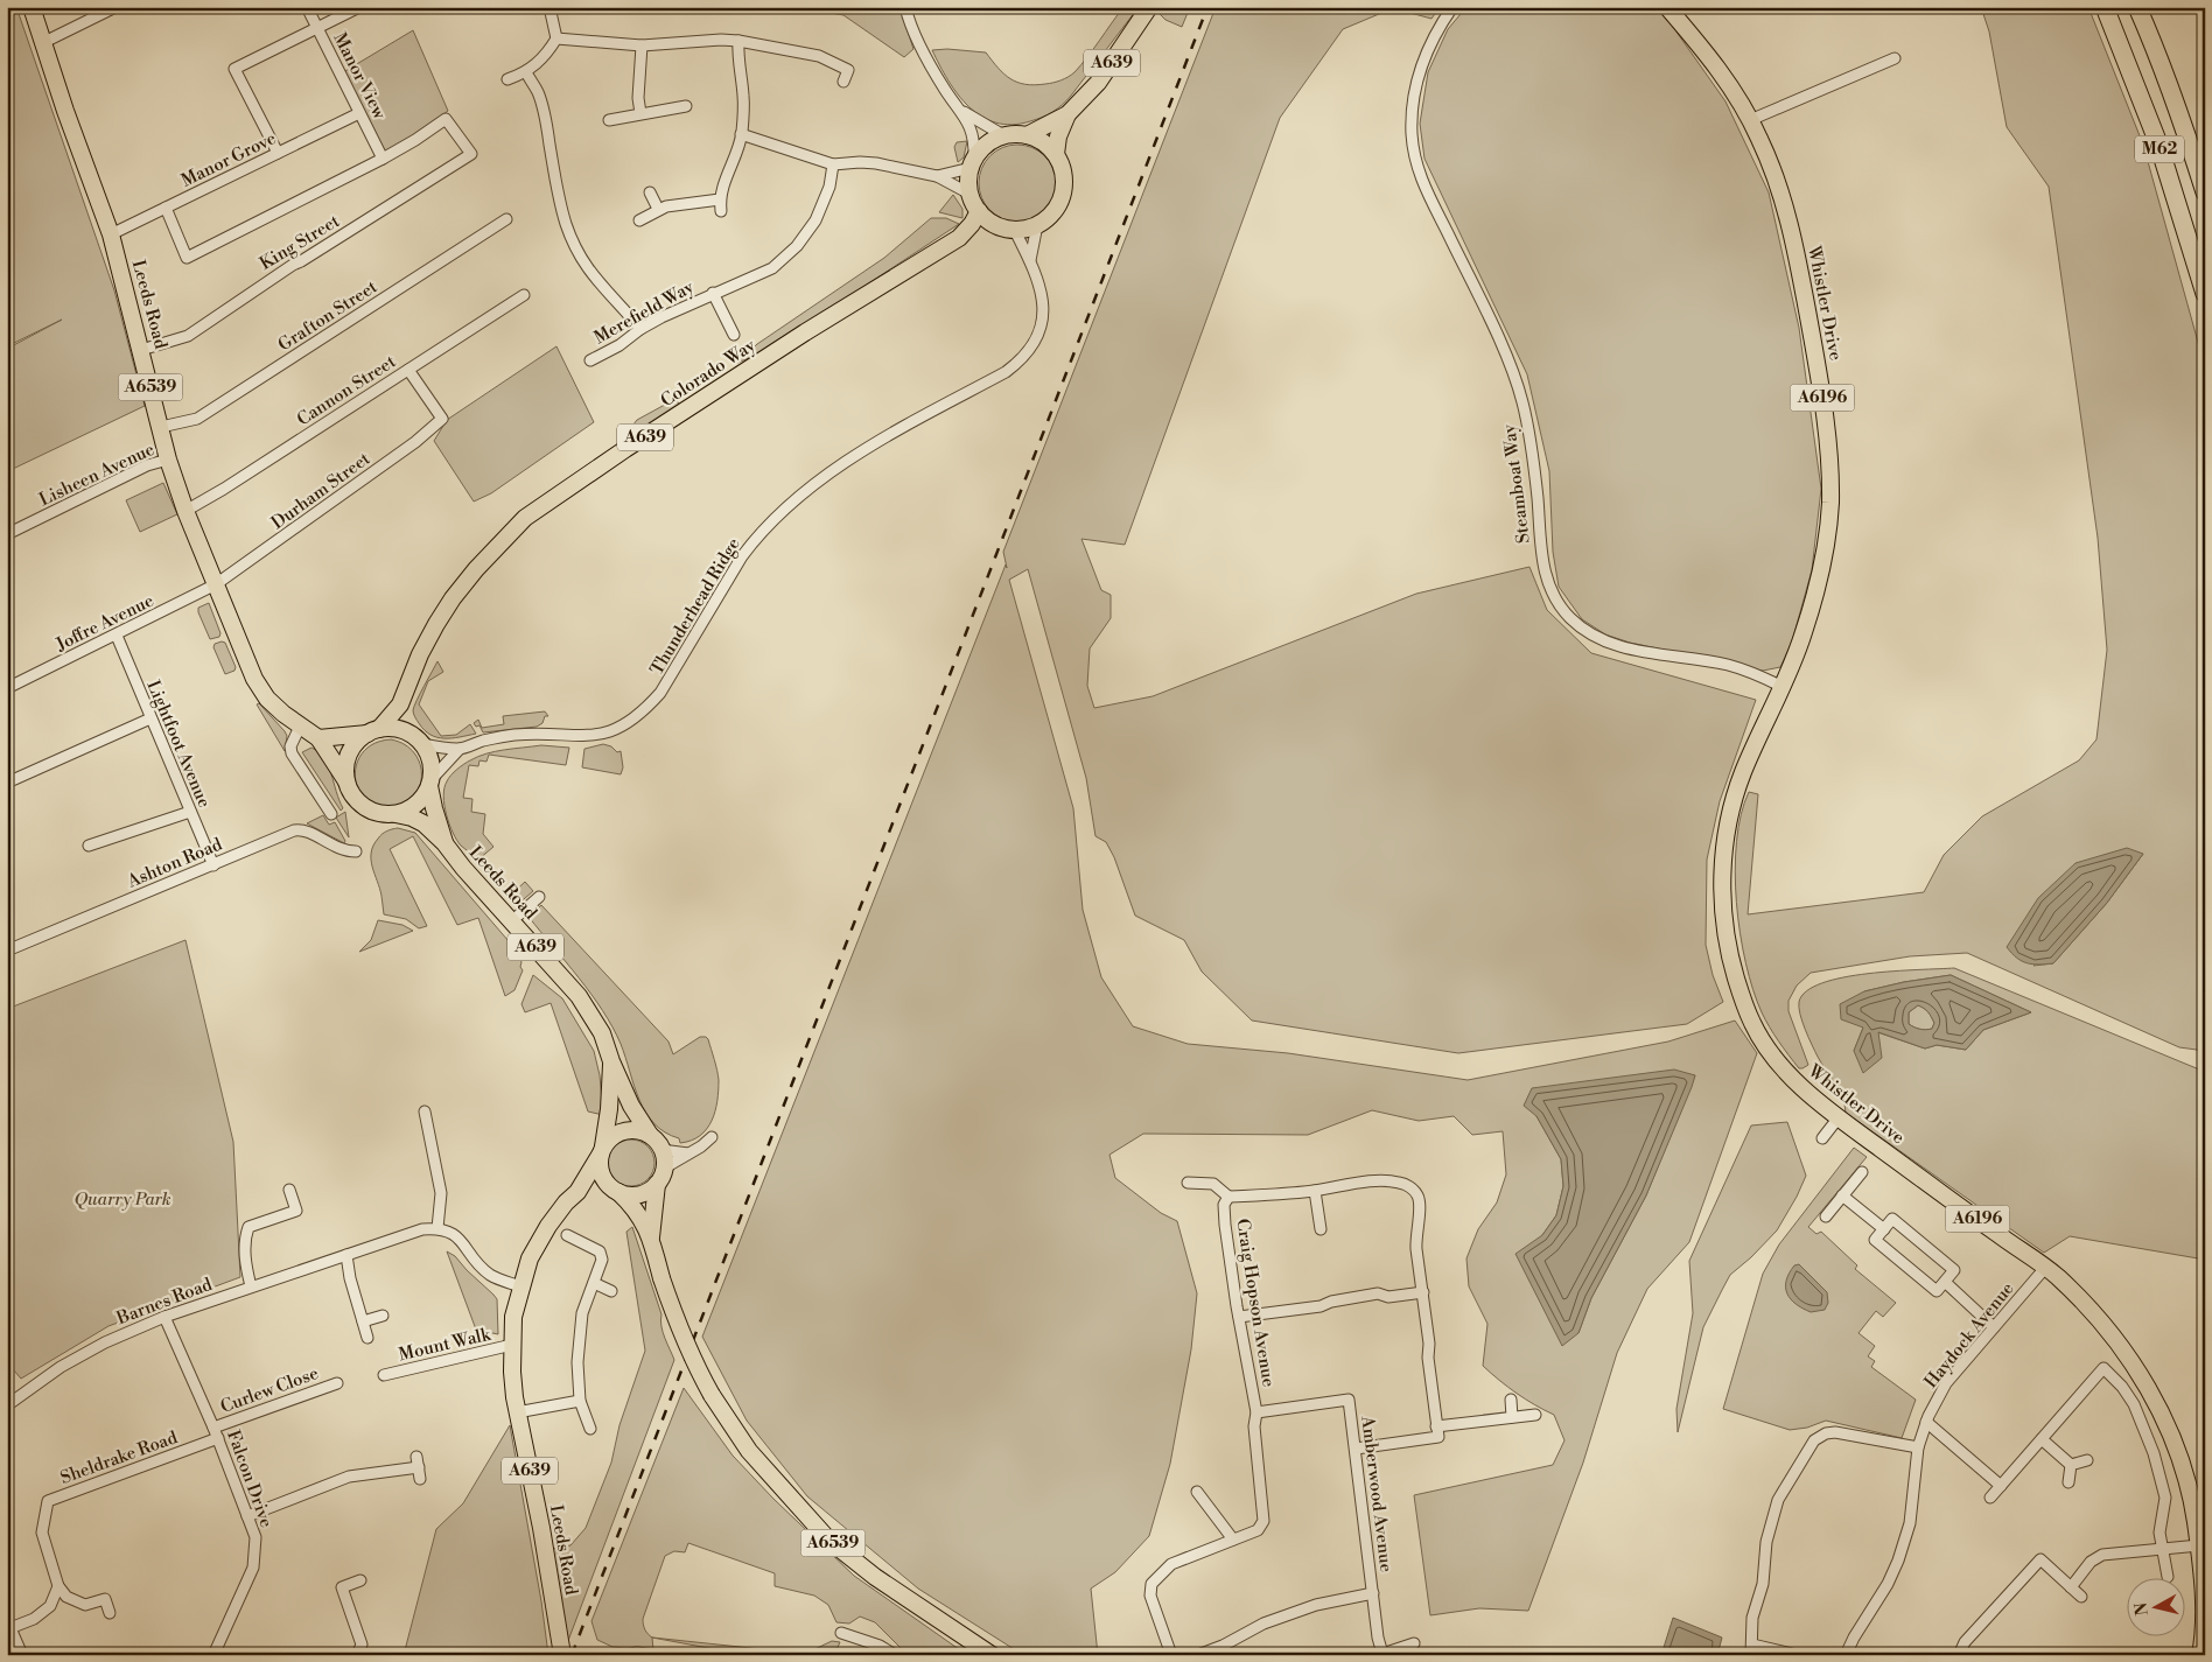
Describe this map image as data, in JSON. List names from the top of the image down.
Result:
{
  "streets": {
    "highway": ["M62"],
    "main road": [
      "A639",
      "Whistler Drive",
      "Leeds Road",
      "Colorado Way",
      "A6539",
      "A6196"
    ],
    "street": [
      "Manor View",
      "Manor Grove",
      "King Street",
      "Merefield Way",
      "Grafton Street",
      "Cannon Street",
      "Lisheen Avenue",
      "Steamboat Way",
      "Durham Street",
      "Thunderhead Ridge",
      "Joffre Avenue",
      "Lightfoot Avenue",
      "Ashton Road",
      "Barnes Road",
      "Craig Hopson Avenue",
      "Haydock Avenue",
      "Mount Walk",
      "Curlew Close",
      "Sheldrake Road",
      "Falcon Drive",
      "Amberwood Avenue"
    ]
  },
  "crossings": [
    ["A639", "Leeds Road"],
    ["A639", "Colorado Way"],
    ["A639", "A6539"],
    ["A639", "Thunderhead Ridge"],
    ["Manor View", "Manor Grove"],
    ["Manor View", "King Street"],
    ["Manor Grove", "Leeds Road"],
    ["King Street", "Leeds Road"],
    ["Whistler Drive", "Steamboat Way"],
    ["Whistler Drive", "Haydock Avenue"],
    ["Leeds Road", "Grafton Street"],
    ["Leeds Road", "Colorado Way"],
    ["Leeds Road", "A6539"],
    ["Leeds Road", "Cannon Street"],
    ["Leeds Road", "Lisheen Avenue"],
    ["Leeds Road", "Durham Street"],
    ["Leeds Road", "Thunderhead Ridge"],
    ["Leeds Road", "Joffre Avenue"],
    ["Leeds Road", "Mount Walk"],
    ["Colorado Way", "Thunderhead Ridge"],
    ["Cannon Street", "Durham Street"],
    ["Durham Street", "Joffre Avenue"],
    ["Joffre Avenue", "Lightfoot Avenue"],
    ["Lightfoot Avenue", "Ashton Road"],
    ["Barnes Road", "Falcon Drive"],
    ["Craig Hopson Avenue", "Amberwood Avenue"],
    ["Curlew Close", "Falcon Drive"],
    ["Sheldrake Road", "Falcon Drive"]
  ],
  "parks": ["Quarry Park"],
  "north": "left"
}
